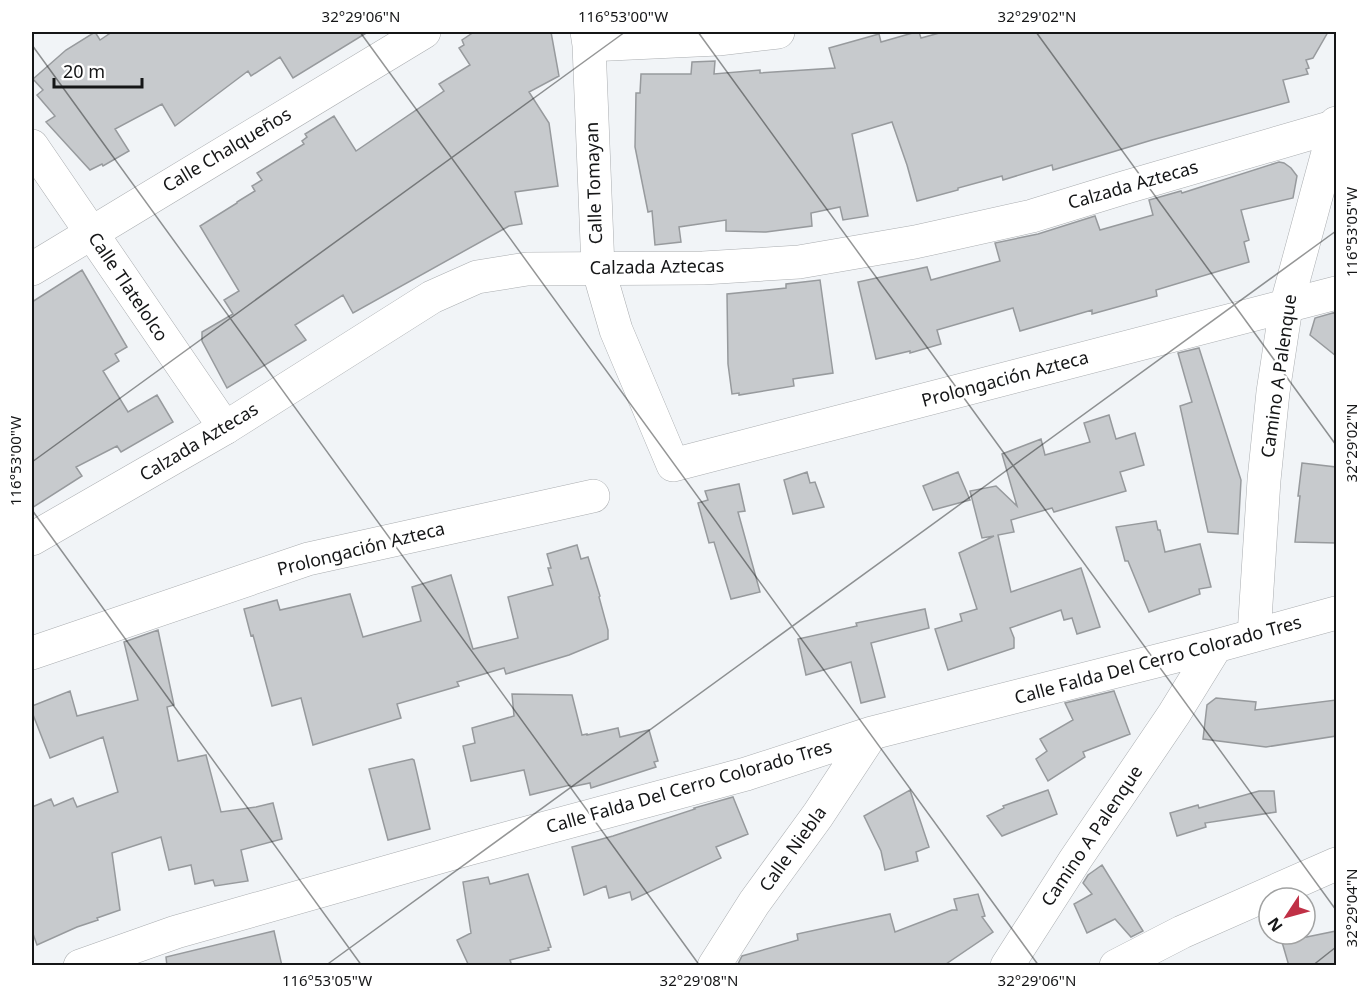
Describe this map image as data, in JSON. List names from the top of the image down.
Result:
{
  "streets": {
    "street": [
      "Calle Chalqueños",
      "Calle Tomayan",
      "Calzada Aztecas",
      "Calle Tlatelolco",
      "Camino A Palenque",
      "Prolongación Azteca",
      "Calle Falda Del Cerro Colorado Tres",
      "Calle Niebla"
    ]
  },
  "crossings": [
    ["Calle Chalqueños", "Calle Tlatelolco"],
    ["Calle Tomayan", "Calzada Aztecas"],
    ["Calle Tomayan", "Prolongación Azteca"],
    ["Calzada Aztecas", "Calle Tlatelolco"],
    ["Calzada Aztecas", "Camino A Palenque"],
    ["Camino A Palenque", "Prolongación Azteca"],
    ["Camino A Palenque", "Calle Falda Del Cerro Colorado Tres"],
    ["Calle Falda Del Cerro Colorado Tres", "Calle Niebla"]
  ],
  "scale_bar": "20 m",
  "north": "bottom left",
  "coordinates": [
    "32°29'06\"N",
    "116°53'00\"W",
    "32°29'02\"N",
    "116°53'05\"W",
    "32°29'04\"N",
    "32°29'08\"N"
  ]
}
